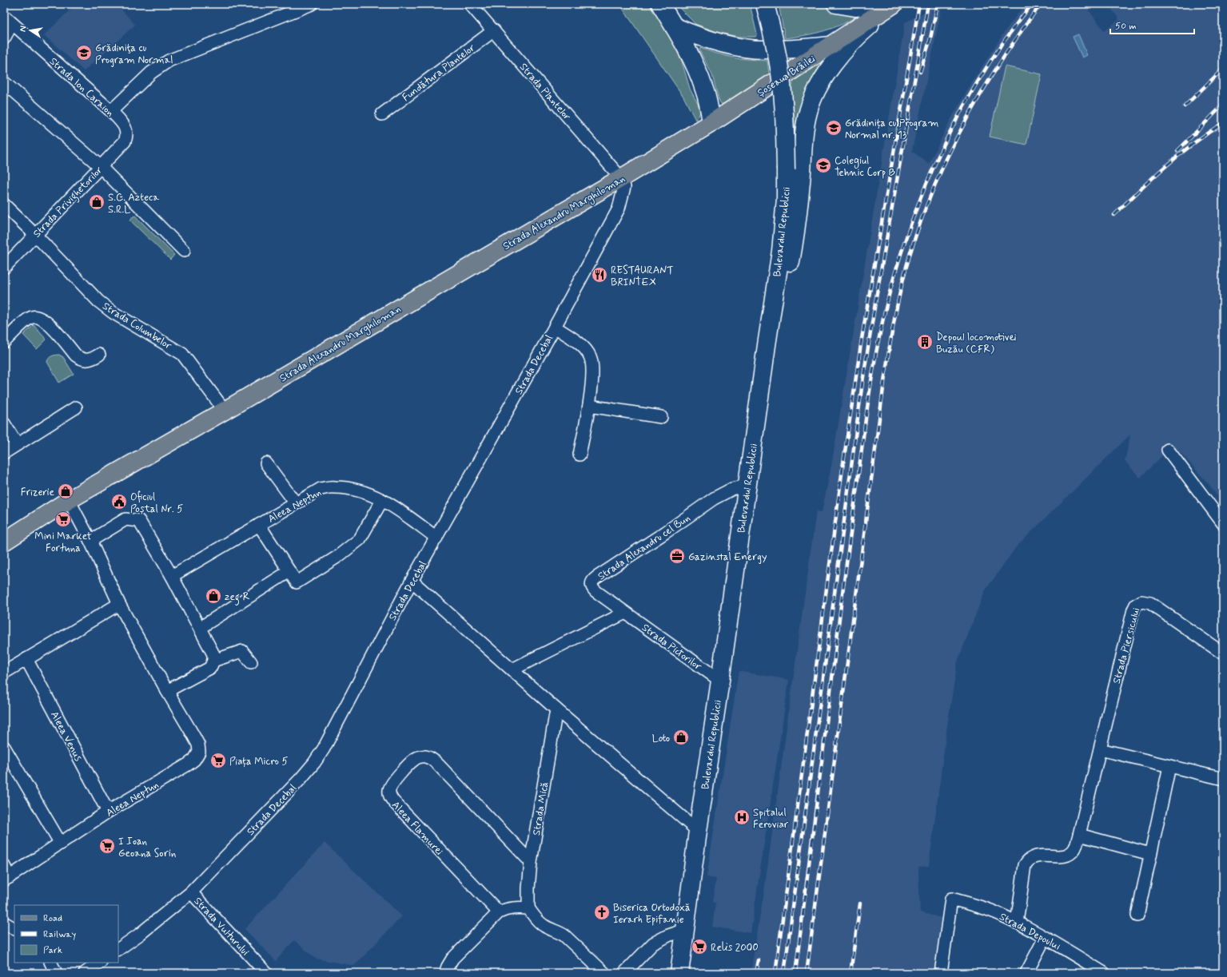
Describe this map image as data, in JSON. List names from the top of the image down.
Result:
{
  "streets": {
    "main road": ["Șoseaua Brăilei", "Strada Alexandru Marghiloman", "Bulevardul Republicii"],
    "street": [
      "Fundătura Plantelor",
      "Strada Ion Caraion",
      "Strada Plantelor",
      "Strada Privighetorilor",
      "Strada Columbelor",
      "Strada Decebal",
      "Aleea Neptun",
      "Strada Alexandru cel Bun",
      "Strada Piersicului",
      "Strada Pictorilor",
      "Aleea Venus",
      "Strada Mică",
      "Aleea Flamurei",
      "Strada Vulturului",
      "Strada Depoului"
    ]
  },
  "crossings": [
    ["Fundătura Plantelor", "Strada Plantelor"],
    ["Șoseaua Brăilei", "Strada Alexandru Marghiloman"],
    ["Strada Ion Caraion", "Strada Privighetorilor"],
    ["Strada Plantelor", "Strada Alexandru Marghiloman"],
    ["Strada Plantelor", "Strada Decebal"],
    ["Strada Privighetorilor", "Strada Columbelor"],
    ["Strada Alexandru Marghiloman", "Strada Columbelor"],
    ["Strada Alexandru Marghiloman", "Strada Decebal"],
    ["Strada Alexandru Marghiloman", "Aleea Neptun"],
    ["Bulevardul Republicii", "Strada Alexandru cel Bun"],
    ["Bulevardul Republicii", "Strada Pictorilor"],
    ["Strada Decebal", "Aleea Neptun"],
    ["Strada Decebal", "Strada Vulturului"],
    ["Aleea Neptun", "Aleea Venus"],
    ["Strada Alexandru cel Bun", "Strada Pictorilor"],
    ["Strada Piersicului", "Strada Depoului"],
    ["Strada Mică", "Aleea Flamurei"]
  ],
  "places": {
    "school or university": ["Grădiniţa cu Program Normal", "Grădinița cu Program Normal nr. 13", "Colegiul Tehnic Corp B"],
    "shop": [
      "S.C. Azteca S.R.L",
      "Frizerie",
      "zeg R",
      "Loto"
    ],
    "restaurant": ["RESTAURANT BRINTEX"],
    "building": ["Depoul locomotivei Buzău (CFR)"],
    "public building": ["Oficiul Poștal Nr. 5"],
    "supermarket": [
      "Mini Market Fortuna",
      "Piața Micro 5",
      "I Ioan Geoana Sorin",
      "Relis 2000"
    ],
    "office": ["Gazinstal Energy"],
    "hospital": ["Spitalul Feroviar"],
    "church": ["Biserica Ortodoxă Ierarh Epifanie"]
  },
  "legend": ["Road", "Railway", "Park"],
  "scale_bar": "50 m",
  "north": "left"
}
